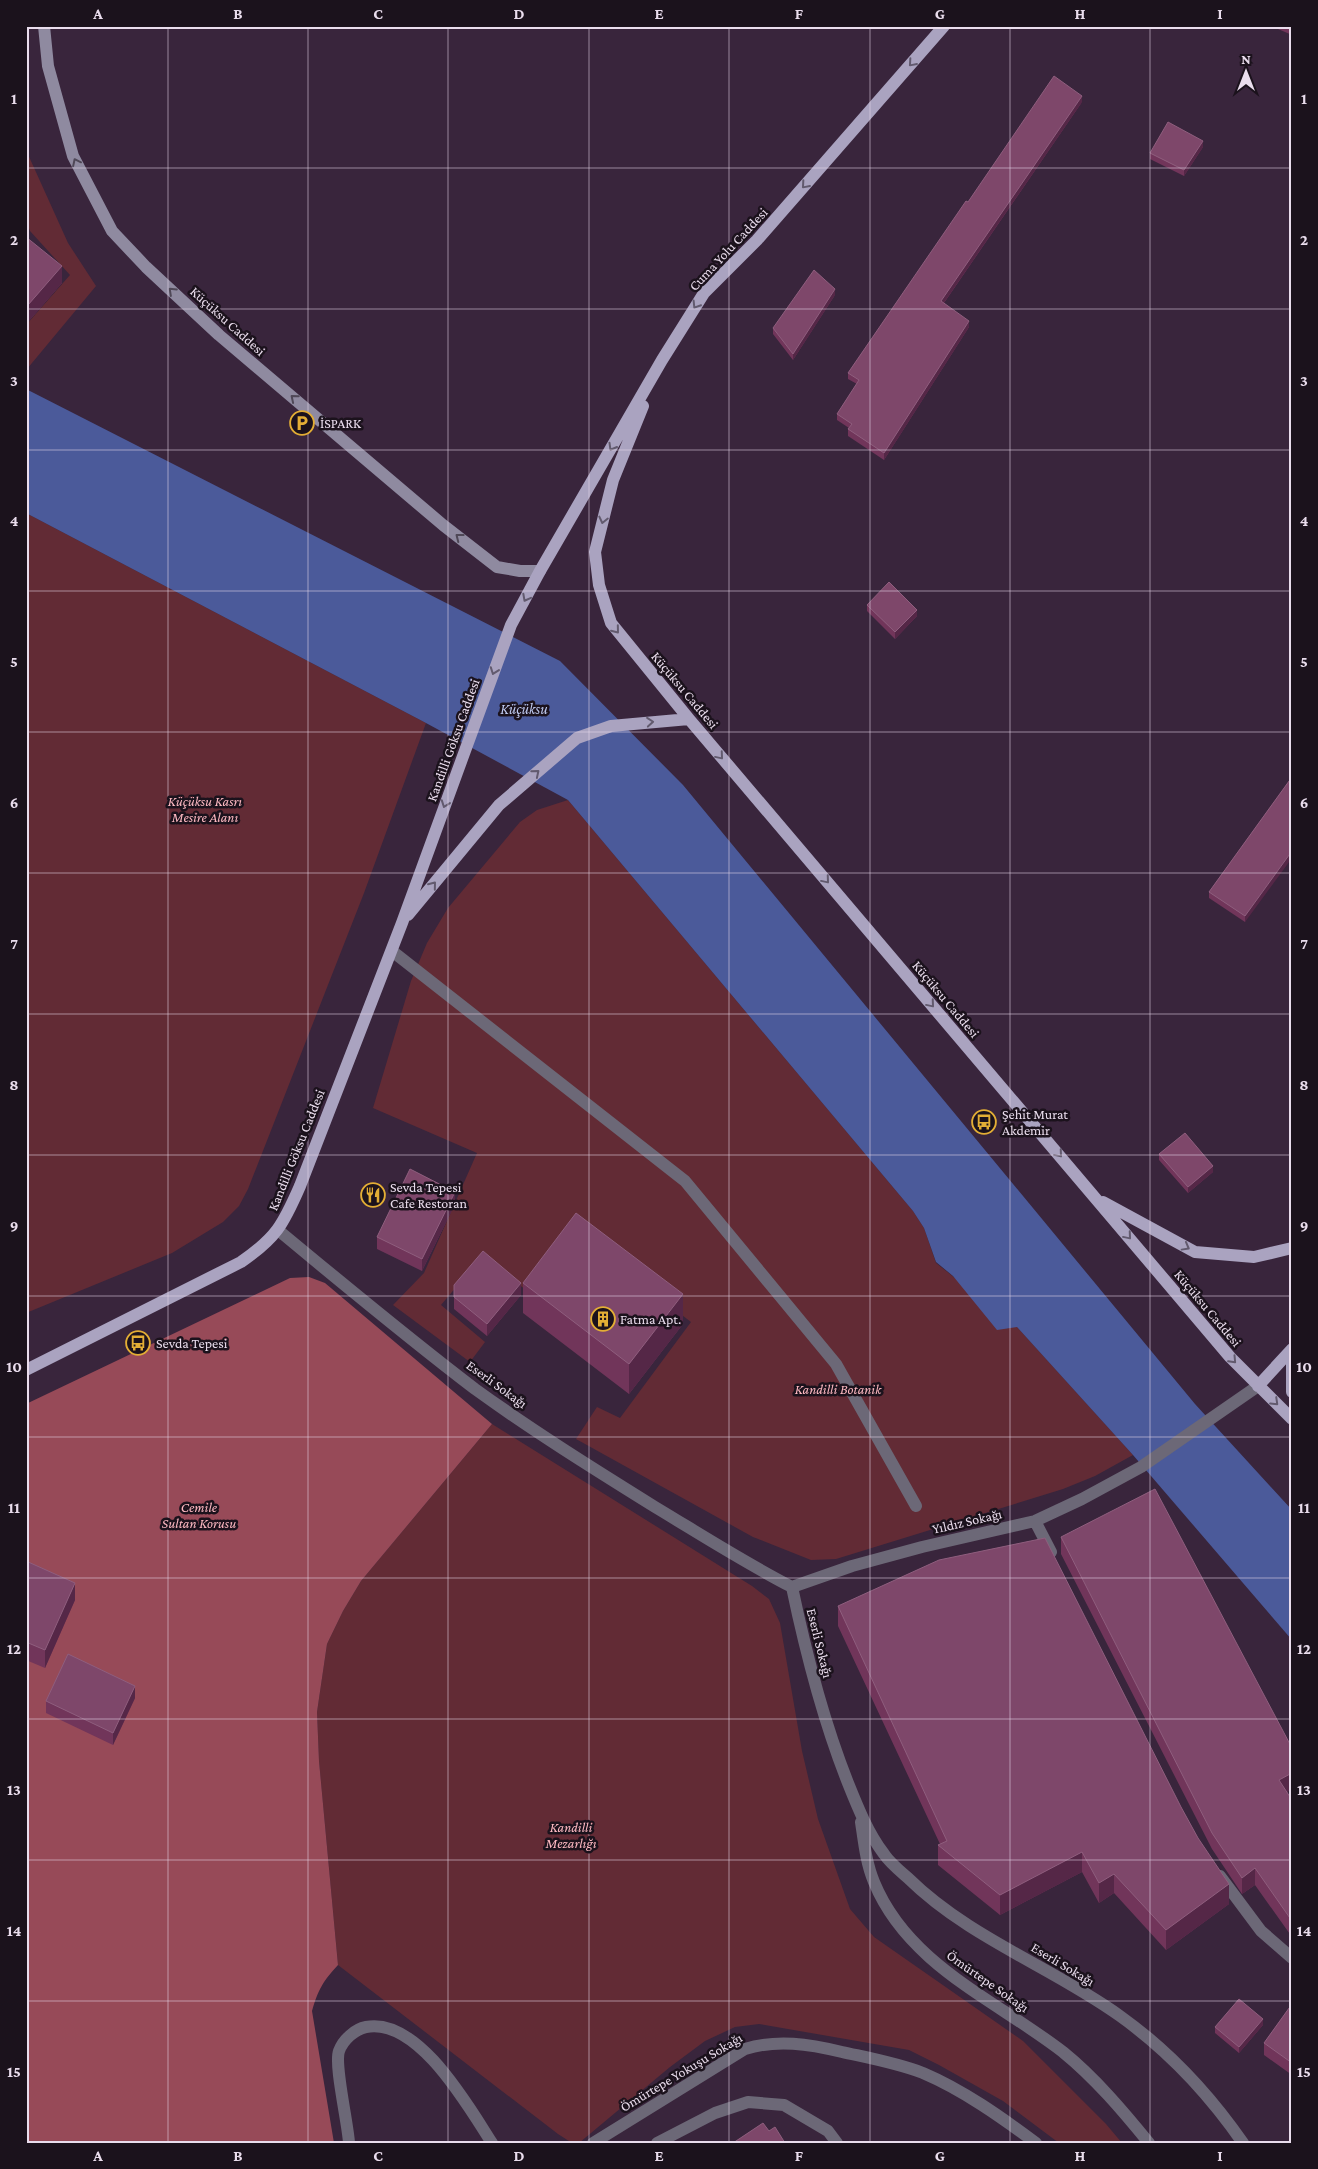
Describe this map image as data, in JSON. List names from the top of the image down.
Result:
{
  "streets": {
    "main road": ["Cuma Yolu Caddesi", "Küçüksu Caddesi", "Kandilli Göksu Caddesi"],
    "street": [
      "Eserli Sokağı",
      "Yıldız Sokağı",
      "Ömürtepe Sokağı",
      "Ömürtepe Yokuşu Sokağı"
    ]
  },
  "crossings": [
    ["Cuma Yolu Caddesi", "Küçüksu Caddesi"],
    ["Cuma Yolu Caddesi", "Kandilli Göksu Caddesi"],
    ["Küçüksu Caddesi", "Kandilli Göksu Caddesi"],
    ["Küçüksu Caddesi", "Yıldız Sokağı"],
    ["Kandilli Göksu Caddesi", "Eserli Sokağı"],
    ["Eserli Sokağı", "Yıldız Sokağı"],
    ["Eserli Sokağı", "Ömürtepe Sokağı"]
  ],
  "one_way": ["Cuma Yolu Caddesi"],
  "water": ["Küçüksu"],
  "parks": [
    "Küçüksu Kasrı Mesire Alanı",
    "Kandilli Botanik",
    "Cemile Sultan Korusu",
    "Kandilli Mezarlığı"
  ],
  "places": {
    "parking": ["İSPARK"],
    "bus stop": ["Şehit Murat Akdemir", "Sevda Tepesi"],
    "restaurant": ["Sevda Tepesi Cafe Restoran"],
    "building": ["Fatma Apt."]
  },
  "north": "top",
  "grid": {
    "columns": [
      "A",
      "B",
      "C",
      "D",
      "E",
      "F",
      "G",
      "H",
      "I"
    ],
    "rows": [
      "1",
      "2",
      "3",
      "4",
      "5",
      "6",
      "7",
      "8",
      "9",
      "10",
      "11",
      "12",
      "13",
      "14",
      "15"
    ]
  }
}
